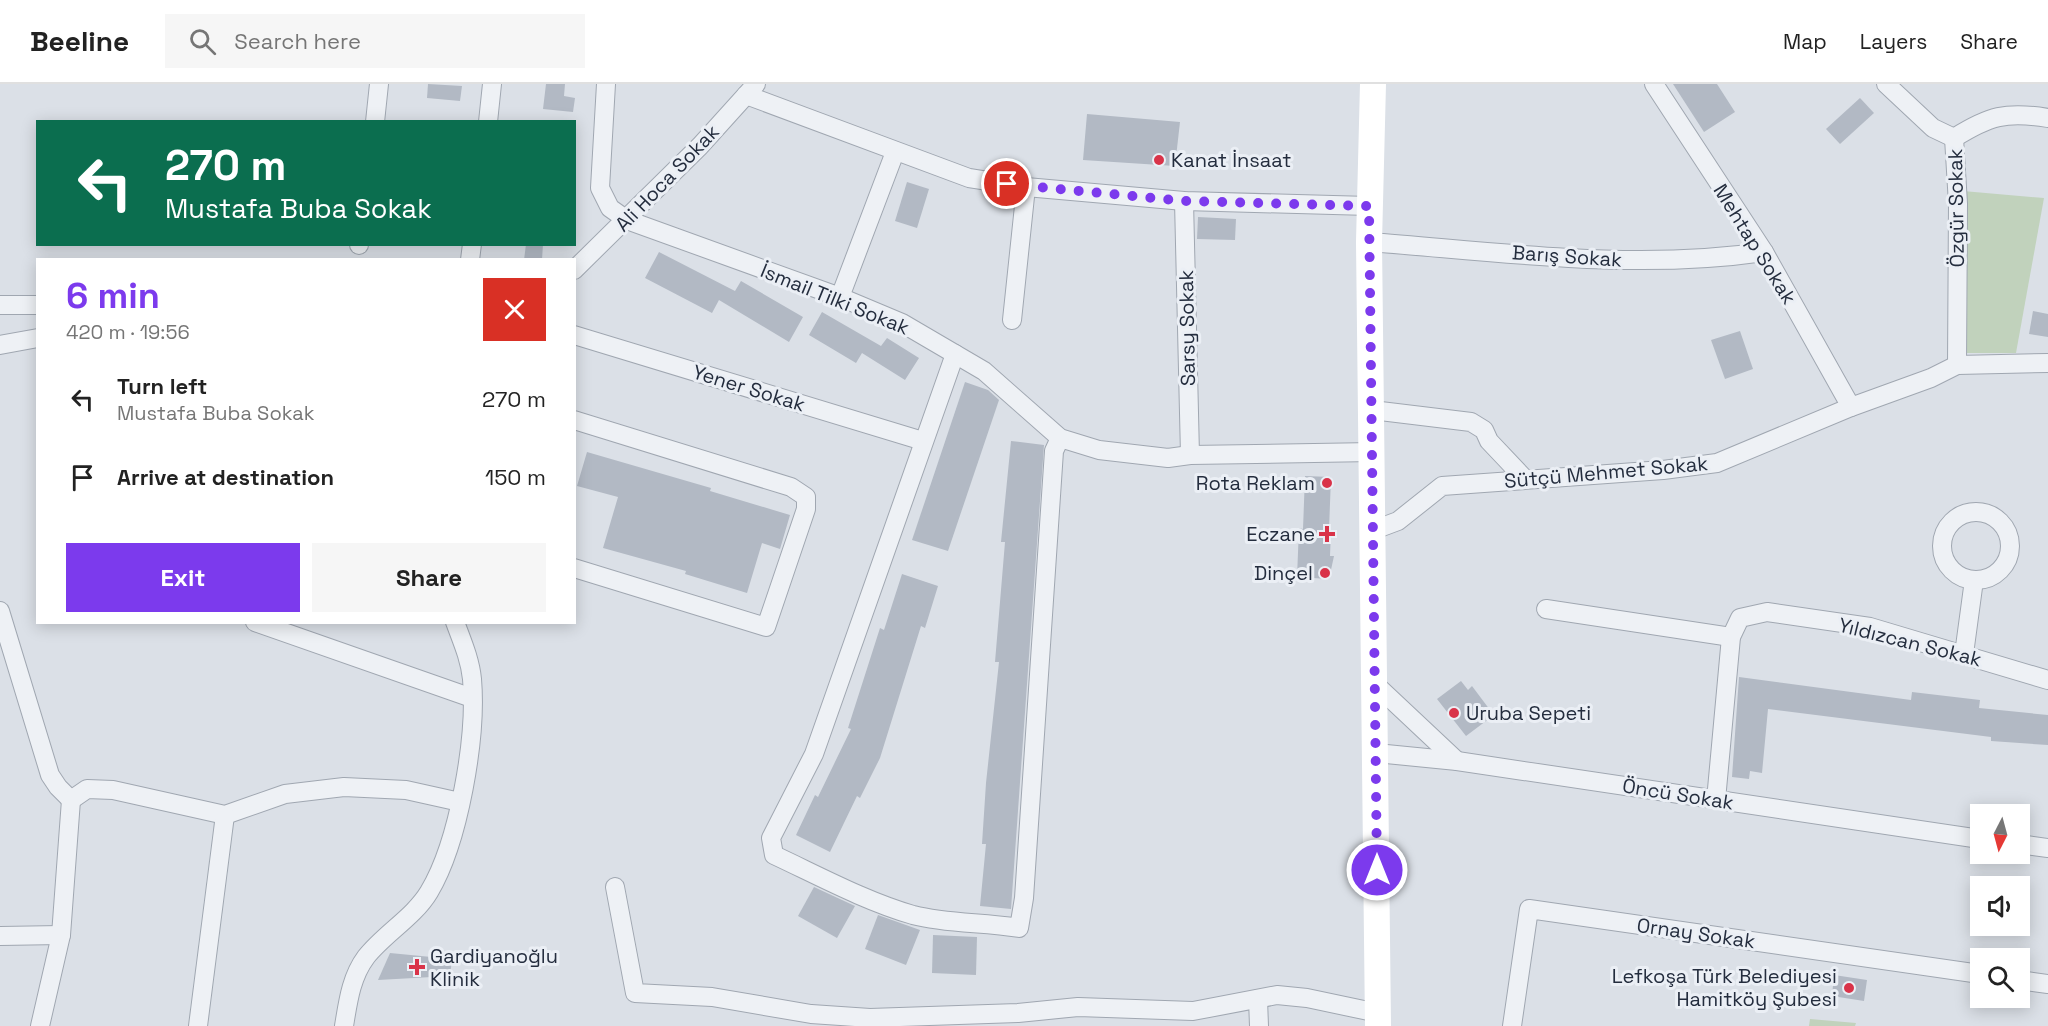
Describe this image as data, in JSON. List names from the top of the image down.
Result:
{
  "streets": {
    "street": [
      "Ali Hoca Sokak",
      "Özgür Sokak",
      "Mehtap Sokak",
      "Barış Sokak",
      "İsmail Tilki Sokak",
      "Sarsy Sokak",
      "Yener Sokak",
      "Sütçü Mehmet Sokak",
      "Yıldızcan Sokak",
      "Öncü Sokak",
      "Ornay Sokak"
    ]
  },
  "crossings": [
    ["Ali Hoca Sokak", "İsmail Tilki Sokak"],
    ["Özgür Sokak", "Sütçü Mehmet Sokak"],
    ["Mehtap Sokak", "Barış Sokak"],
    ["Mehtap Sokak", "Sütçü Mehmet Sokak"],
    ["İsmail Tilki Sokak", "Sarsy Sokak"]
  ],
  "places": {
    "other": [
      "Kanat İnsaat",
      "Rota Reklam",
      "Dinçel",
      "Uruba Sepeti",
      "Lefkoşa Türk Belediyesi Hamitköy Şubesi"
    ],
    "health": ["Eczane", "Gardiyanoğlu Klinik"]
  },
  "north": "bottom",
  "page": {
    "header": "Beeline",
    "search": "Search here",
    "nav": ["Map", "Layers", "Share"],
    "turn": ["270 m", "Mustafa Buba Sokak"],
    "heading": ["6 min", "420 m · 19:56"],
    "list": [
      {
        "name": "Turn left",
        "note": "Mustafa Buba Sokak",
        "value": "270 m"
      },
      {
        "name": "Arrive at destination",
        "value": "150 m"
      }
    ],
    "buttons": ["Exit", "Share"]
  }
}
